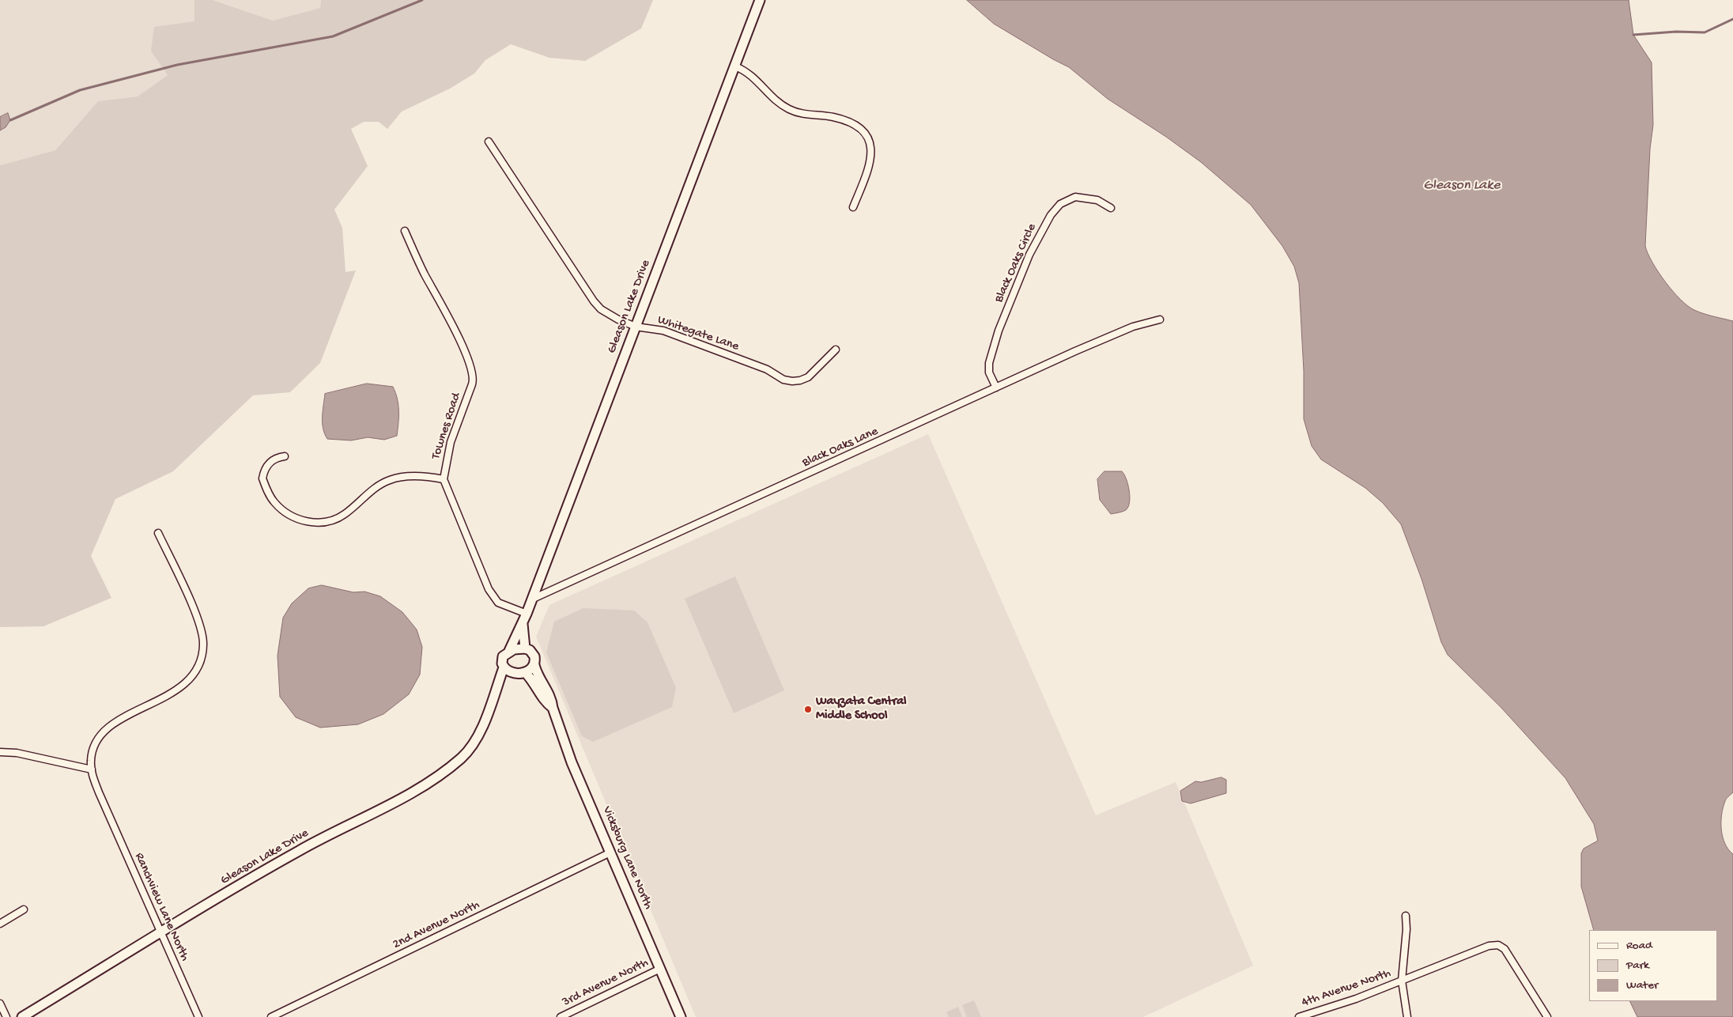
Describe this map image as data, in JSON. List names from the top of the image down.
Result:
{
  "streets": {
    "main road": ["Gleason Lake Drive", "Vicksburg Lane North"],
    "street": [
      "Black Oaks Circle",
      "Whitegate Lane",
      "Townes Road",
      "Black Oaks Lane",
      "Ranchview Lane North",
      "2nd Avenue North",
      "3rd Avenue North",
      "4th Avenue North"
    ]
  },
  "crossings": [
    ["Black Oaks Circle", "Black Oaks Lane"],
    ["Gleason Lake Drive", "Whitegate Lane"],
    ["Gleason Lake Drive", "Townes Road"],
    ["Gleason Lake Drive", "Black Oaks Lane"],
    ["Gleason Lake Drive", "Vicksburg Lane North"],
    ["Gleason Lake Drive", "Ranchview Lane North"],
    ["Vicksburg Lane North", "2nd Avenue North"],
    ["Vicksburg Lane North", "3rd Avenue North"]
  ],
  "water": ["Gleason Lake"],
  "places": ["Wayzata Central Middle School"],
  "legend": ["Road", "Park", "Water"]
}
